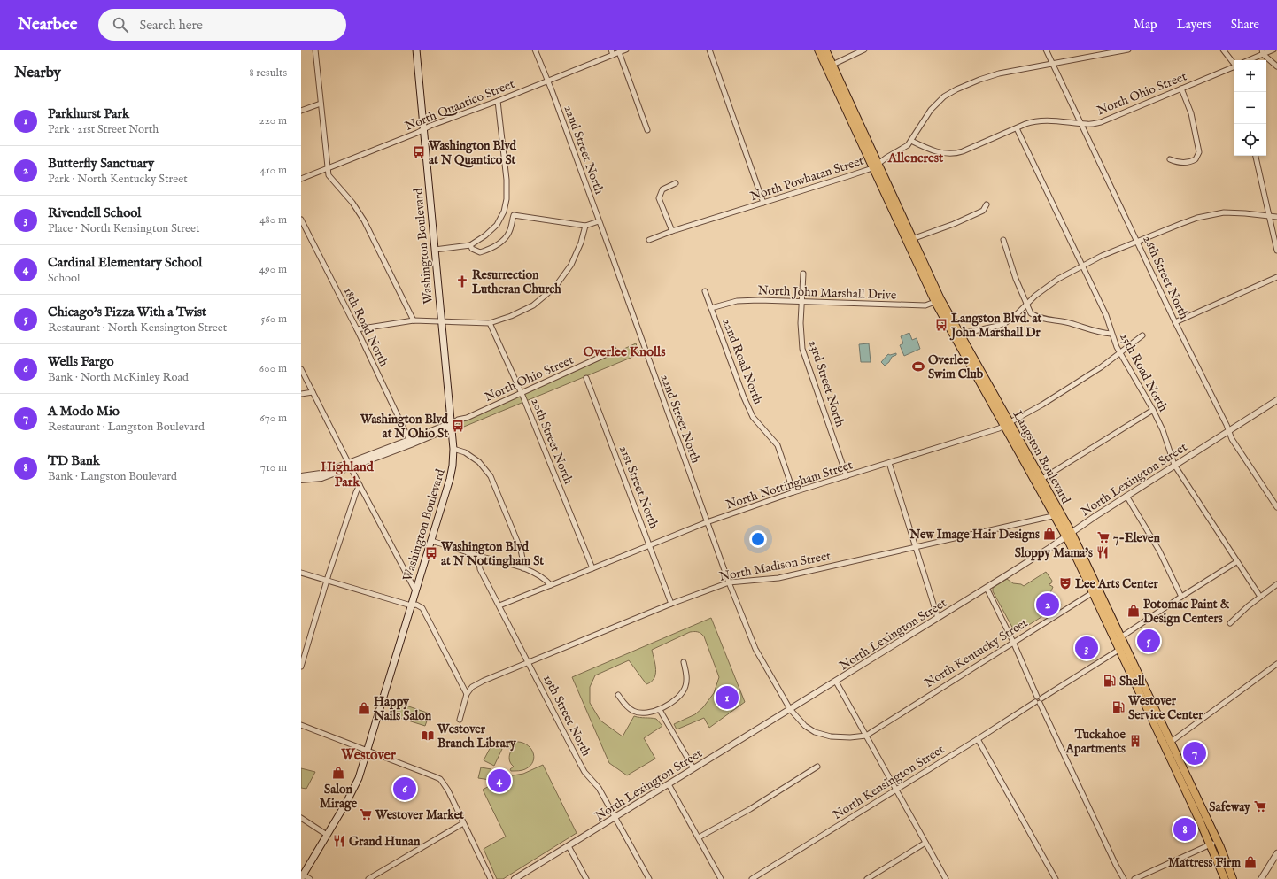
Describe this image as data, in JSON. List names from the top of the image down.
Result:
{
  "streets": {
    "main road": ["Washington Boulevard", "Langston Boulevard"],
    "street": [
      "North Ohio Street",
      "North Quantico Street",
      "22nd Street North",
      "North Powhatan Street",
      "26th Street North",
      "North John Marshall Drive",
      "18th Road North",
      "22nd Road North",
      "25th Road North",
      "23rd Street North",
      "20th Street North",
      "North Lexington Street",
      "North Nottingham Street",
      "21st Street North",
      "North Madison Street",
      "North Kentucky Street",
      "19th Street North",
      "North Kensington Street"
    ]
  },
  "crossings": [
    ["North Ohio Street", "North Powhatan Street"],
    ["North Ohio Street", "Washington Boulevard"],
    ["North Ohio Street", "26th Street North"],
    ["North Ohio Street", "18th Road North"],
    ["North Ohio Street", "25th Road North"],
    ["North Ohio Street", "20th Street North"],
    ["North Quantico Street", "22nd Street North"],
    ["North Quantico Street", "Washington Boulevard"],
    ["22nd Street North", "North Lexington Street"],
    ["22nd Street North", "North Nottingham Street"],
    ["22nd Street North", "North Madison Street"],
    ["22nd Street North", "North Kentucky Street"],
    ["North Powhatan Street", "26th Street North"],
    ["North Powhatan Street", "Langston Boulevard"],
    ["26th Street North", "North Lexington Street"],
    ["North John Marshall Drive", "22nd Road North"],
    ["North John Marshall Drive", "23rd Street North"],
    ["North John Marshall Drive", "Langston Boulevard"],
    ["22nd Road North", "North Nottingham Street"],
    ["25th Road North", "North Lexington Street"],
    ["25th Road North", "North Nottingham Street"],
    ["23rd Street North", "North Nottingham Street"],
    ["20th Street North", "North Nottingham Street"],
    ["Langston Boulevard", "North Lexington Street"],
    ["Langston Boulevard", "North Nottingham Street"],
    ["Langston Boulevard", "North Madison Street"],
    ["Langston Boulevard", "North Kentucky Street"],
    ["Langston Boulevard", "North Kensington Street"],
    ["North Lexington Street", "19th Street North"],
    ["North Nottingham Street", "21st Street North"],
    ["North Nottingham Street", "19th Street North"],
    ["21st Street North", "North Madison Street"],
    ["North Madison Street", "19th Street North"]
  ],
  "districts": [
    "Allencrest",
    "Overlee Knolls",
    "Highland Park",
    "Westover"
  ],
  "places": {
    "bus stop": [
      "Washington Blvd at N Quantico St",
      "Langston Blvd. at John Marshall Dr",
      "Washington Blvd at N Ohio St",
      "Washington Blvd at N Nottingham St"
    ],
    "church": ["Resurrection Lutheran Church"],
    "sports": ["Overlee Swim Club"],
    "shop": [
      "New Image Hair Designs",
      "Potomac Paint & Design Centers",
      "Happy Nails Salon",
      "Salon Mirage",
      "Mattress Firm"
    ],
    "supermarket": ["7-Eleven", "Safeway", "Westover Market"],
    "restaurant": ["Sloppy Mama's", "Grand Hunan"],
    "theatre": ["Lee Arts Center"],
    "fuel station": ["Shell", "Westover Service Center"],
    "library": ["Westover Branch Library"],
    "building": ["Tuckahoe Apartments"]
  },
  "page": {
    "header": "Nearbee",
    "search": "Search here",
    "nav": ["Map", "Layers", "Share"],
    "heading": ["Nearby", "8 results"],
    "map_buttons": ["+", "−"],
    "list": [
      {
        "mark": "1",
        "name": "Parkhurst Park",
        "note": "Park · 21st Street North",
        "value": "220 m"
      },
      {
        "mark": "2",
        "name": "Butterfly Sanctuary",
        "note": "Park · North Kentucky Street",
        "value": "410 m"
      },
      {
        "mark": "3",
        "name": "Rivendell School",
        "note": "Place · North Kensington Street",
        "value": "480 m"
      },
      {
        "mark": "4",
        "name": "Cardinal Elementary School",
        "note": "School",
        "value": "490 m"
      },
      {
        "mark": "5",
        "name": "Chicago's Pizza With a Twist",
        "note": "Restaurant · North Kensington Street",
        "value": "560 m"
      },
      {
        "mark": "6",
        "name": "Wells Fargo",
        "note": "Bank · North McKinley Road",
        "value": "600 m"
      },
      {
        "mark": "7",
        "name": "A Modo Mio",
        "note": "Restaurant · Langston Boulevard",
        "value": "670 m"
      },
      {
        "mark": "8",
        "name": "TD Bank",
        "note": "Bank · Langston Boulevard",
        "value": "710 m"
      }
    ],
    "pins": [
      "2",
      "5",
      "3",
      "1",
      "7",
      "4",
      "6",
      "8"
    ]
  }
}
